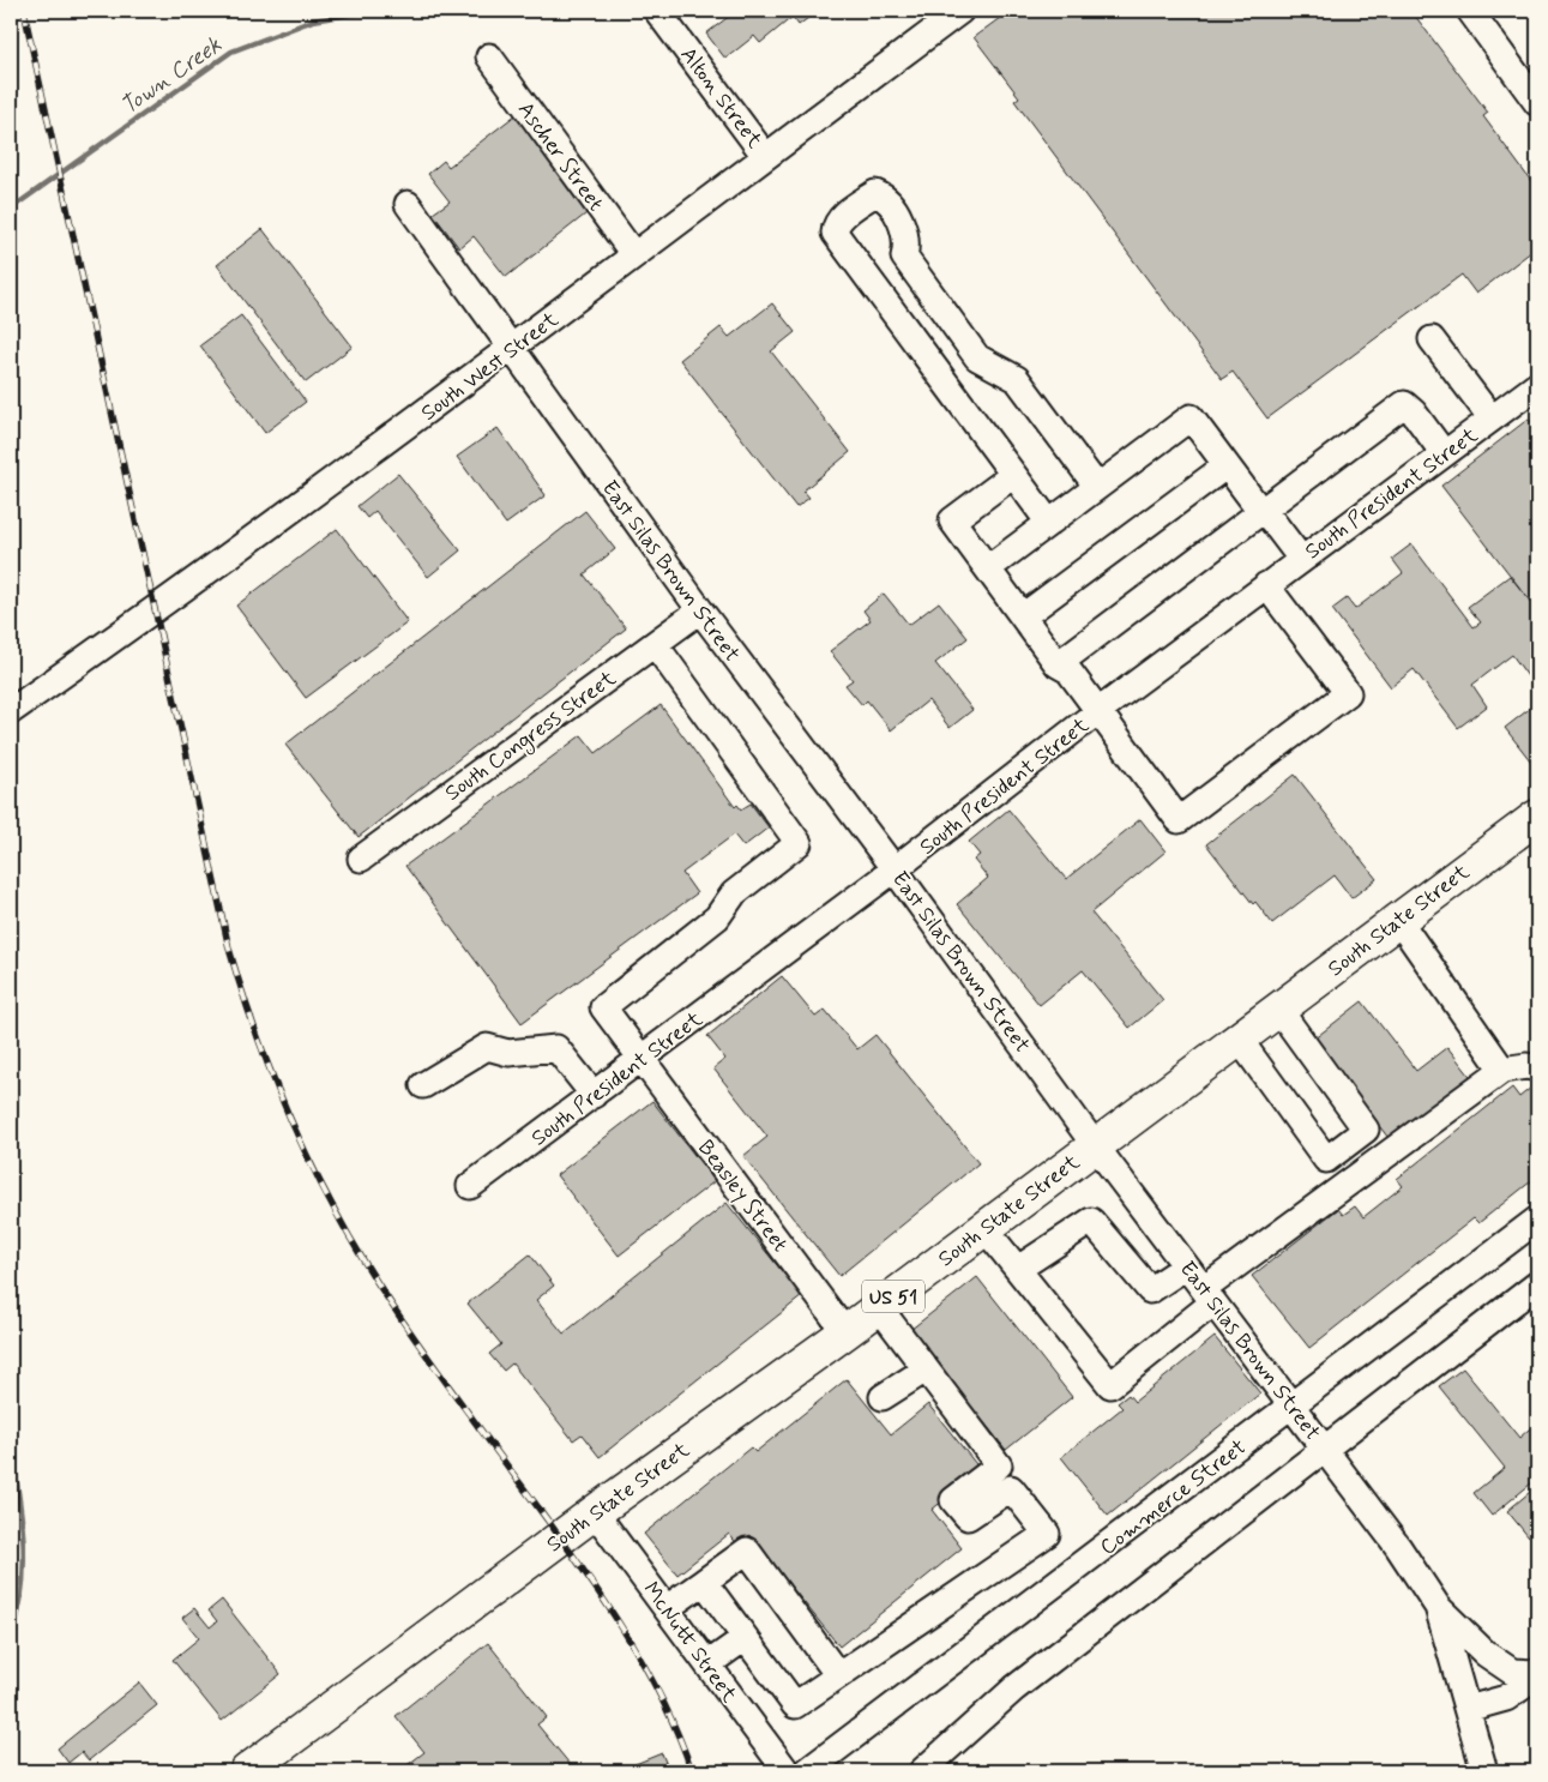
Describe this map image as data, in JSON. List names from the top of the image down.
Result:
{
  "streets": {
    "main road": ["South State Street", "US 51"],
    "street": [
      "Alton Street",
      "Ascher Street",
      "South West Street",
      "South President Street",
      "East Silas Brown Street",
      "South Congress Street",
      "Beasley Street",
      "Commerce Street",
      "McNutt Street"
    ]
  },
  "crossings": [
    ["Alton Street", "South West Street"],
    ["Ascher Street", "South West Street"],
    ["South West Street", "East Silas Brown Street"],
    ["South President Street", "East Silas Brown Street"],
    ["South President Street", "Beasley Street"],
    ["East Silas Brown Street", "South Congress Street"],
    ["East Silas Brown Street", "South State Street"],
    ["East Silas Brown Street", "Commerce Street"],
    ["South Congress Street", "Beasley Street"],
    ["South State Street", "Beasley Street"],
    ["South State Street", "McNutt Street"]
  ],
  "water": ["Town Creek"]
}
